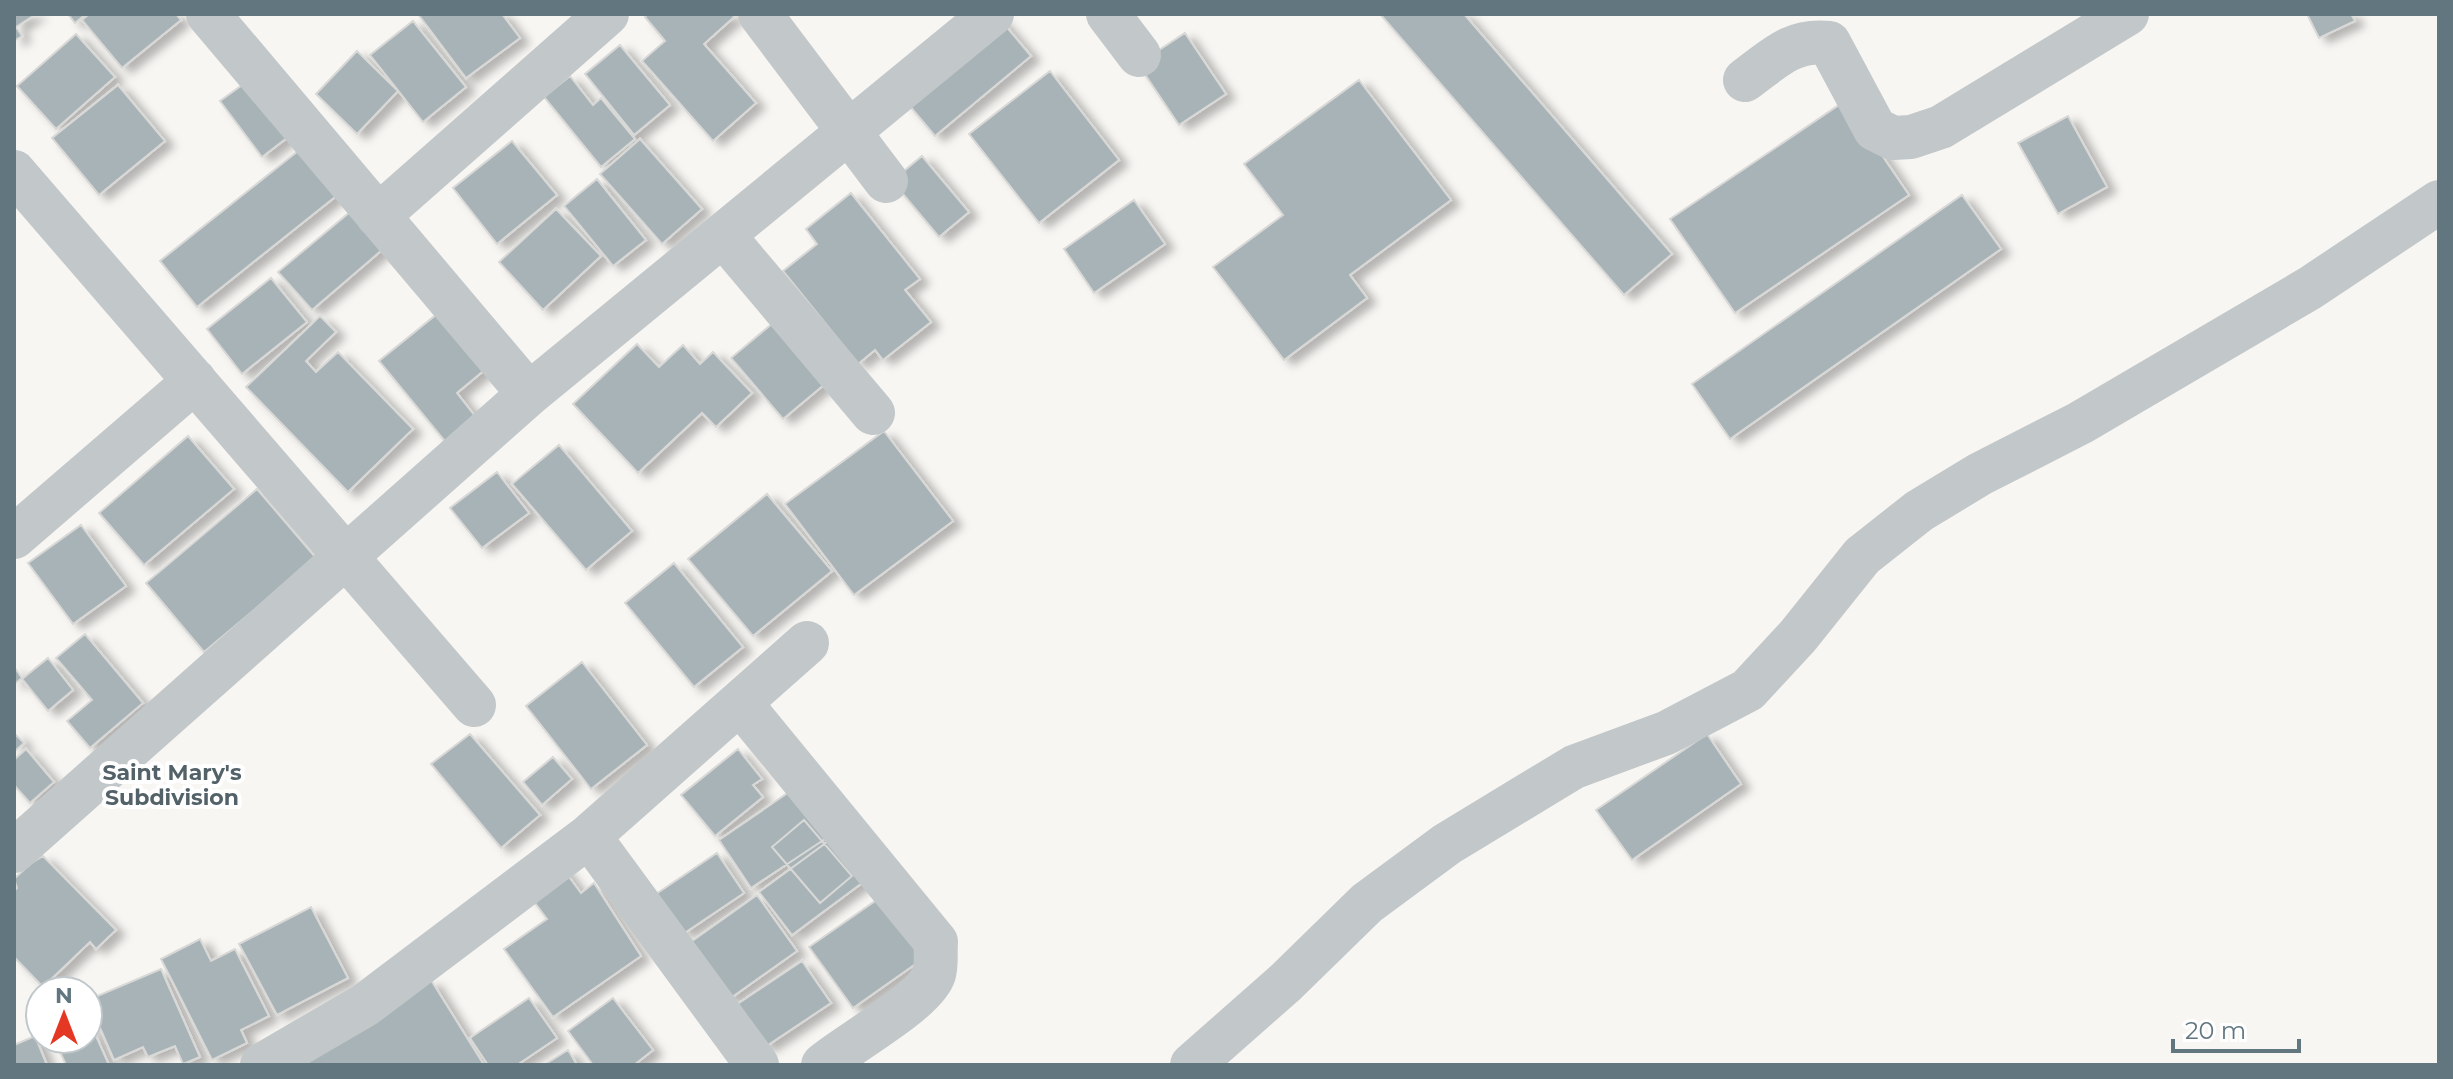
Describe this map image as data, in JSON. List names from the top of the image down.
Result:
{
  "districts": ["Saint Mary's Subdivision"],
  "scale_bar": "20 m",
  "north": "top"
}
